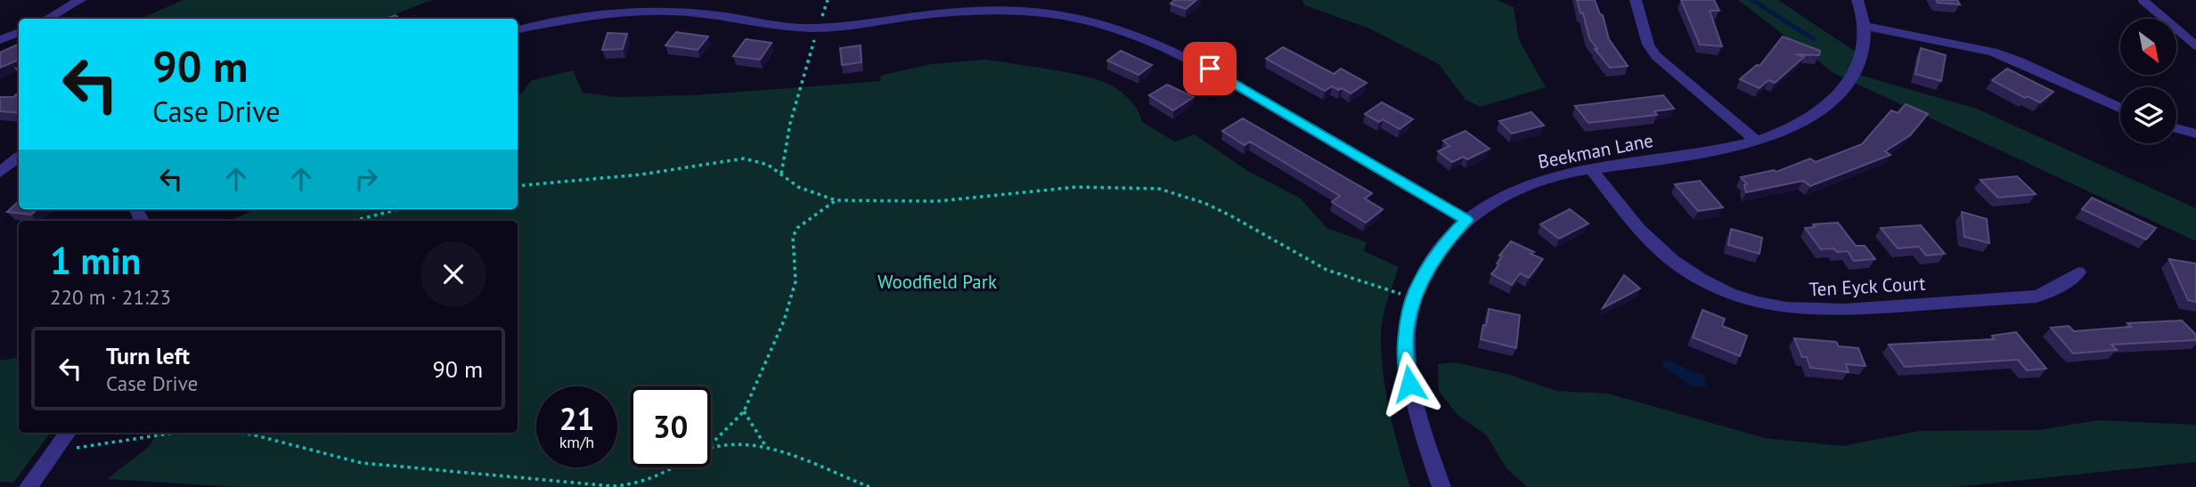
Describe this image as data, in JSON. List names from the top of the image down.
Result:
{
  "streets": {
    "street": ["Beekman Lane", "Ten Eyck Court"]
  },
  "crossings": [
    ["Beekman Lane", "Ten Eyck Court"]
  ],
  "parks": ["Woodfield Park"],
  "north": "bottom right",
  "page": {
    "turn": ["90 m", "Case Drive"],
    "heading": ["1 min", "220 m · 21:23"],
    "list": [
      {
        "name": "Turn left",
        "note": "Case Drive",
        "value": "90 m"
      }
    ],
    "speed": "21 km/h",
    "limit": "30"
  }
}
